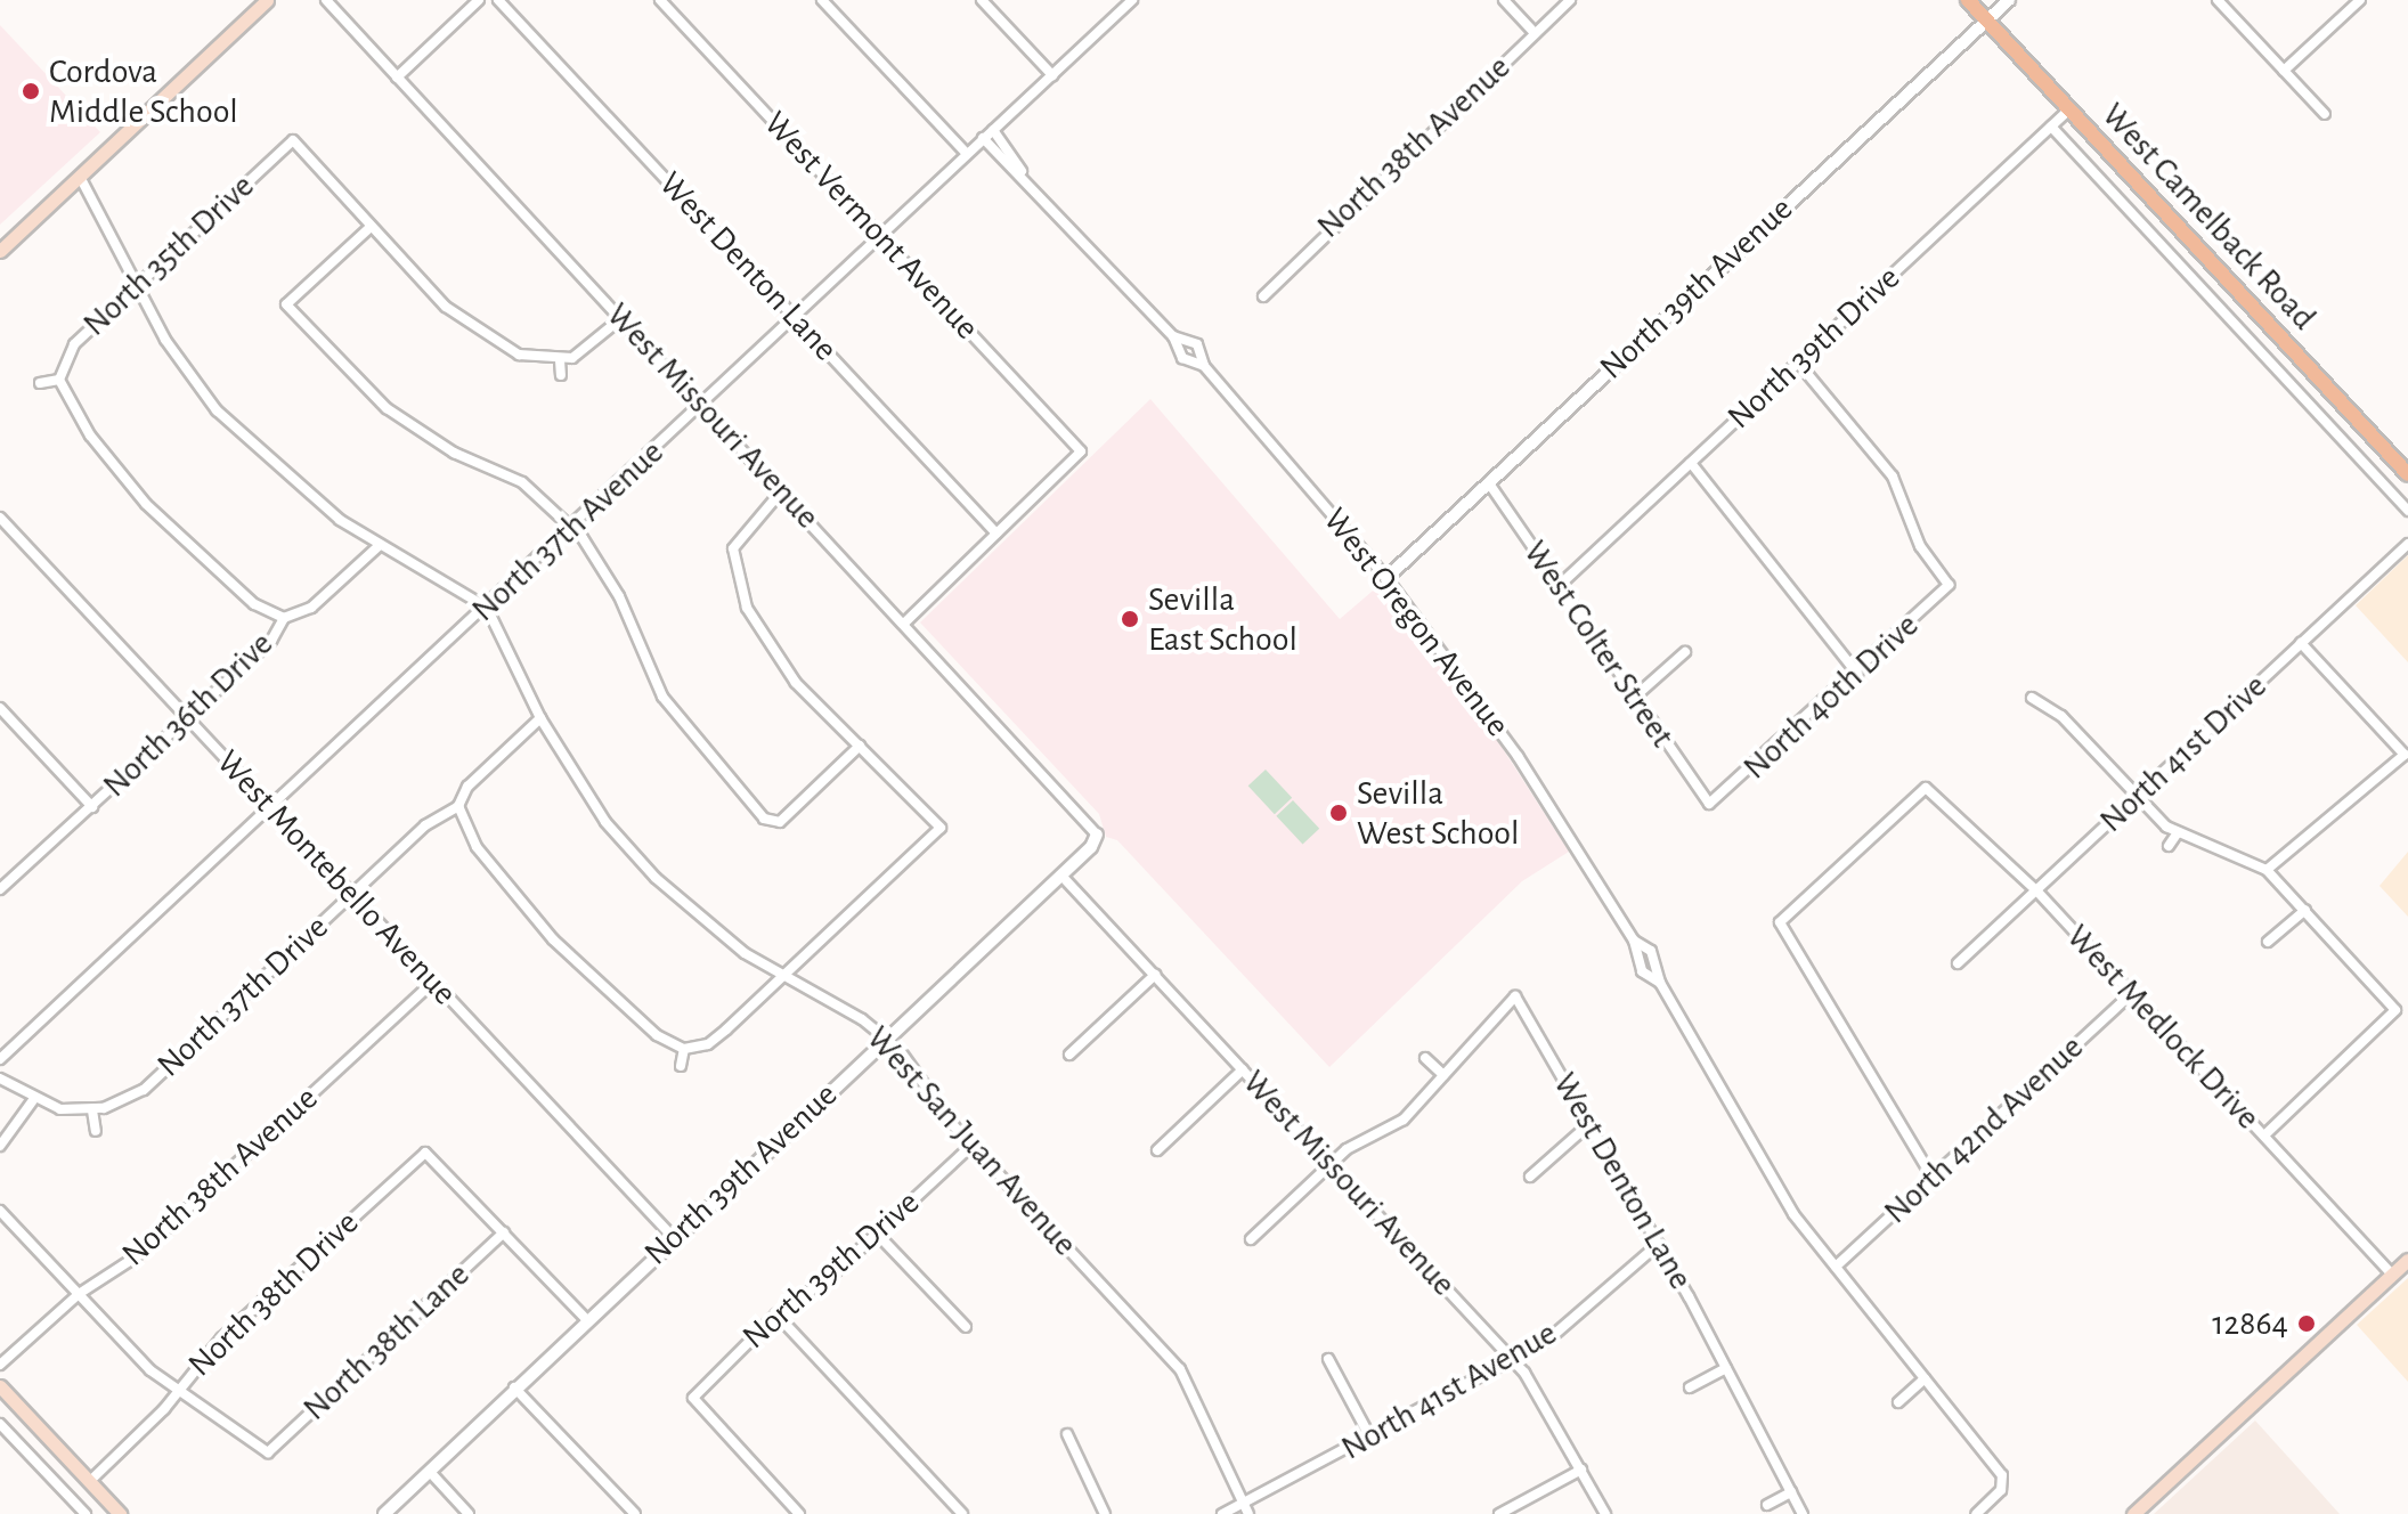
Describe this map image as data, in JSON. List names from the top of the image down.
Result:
{
  "streets": {
    "main road": ["West Camelback Road"],
    "street": [
      "North 38th Avenue",
      "West Vermont Avenue",
      "North 35th Drive",
      "West Denton Lane",
      "North 39th Avenue",
      "North 39th Drive",
      "West Missouri Avenue",
      "North 37th Avenue",
      "West Oregon Avenue",
      "West Colter Street",
      "North 40th Drive",
      "North 36th Drive",
      "North 41st Drive",
      "West Montebello Avenue",
      "North 37th Drive",
      "West Medlock Drive",
      "North 42nd Avenue",
      "West San Juan Avenue",
      "North 38th Drive",
      "North 38th Lane",
      "North 41st Avenue"
    ]
  },
  "crossings": [
    ["North 38th Avenue", "West Montebello Avenue"],
    ["West Camelback Road", "North 39th Avenue"],
    ["West Camelback Road", "North 39th Drive"],
    ["West Vermont Avenue", "West Denton Lane"],
    ["West Vermont Avenue", "North 37th Avenue"],
    ["West Denton Lane", "North 37th Avenue"],
    ["West Denton Lane", "North 41st Avenue"],
    ["North 39th Avenue", "West Missouri Avenue"],
    ["North 39th Avenue", "West Oregon Avenue"],
    ["North 39th Avenue", "West Colter Street"],
    ["North 39th Avenue", "West Montebello Avenue"],
    ["North 39th Avenue", "West San Juan Avenue"],
    ["North 39th Drive", "West Colter Street"],
    ["North 39th Drive", "North 40th Drive"],
    ["North 39th Drive", "West San Juan Avenue"],
    ["West Missouri Avenue", "North 37th Avenue"],
    ["West Missouri Avenue", "North 41st Avenue"],
    ["North 37th Avenue", "West Oregon Avenue"],
    ["North 37th Avenue", "West Montebello Avenue"],
    ["North 37th Avenue", "West San Juan Avenue"],
    ["West Oregon Avenue", "North 42nd Avenue"],
    ["West Colter Street", "North 40th Drive"],
    ["North 36th Drive", "West Montebello Avenue"],
    ["North 41st Drive", "West Medlock Drive"],
    ["West Montebello Avenue", "North 37th Drive"],
    ["North 37th Drive", "West San Juan Avenue"],
    ["West Medlock Drive", "North 42nd Avenue"],
    ["West San Juan Avenue", "North 41st Avenue"],
    ["North 38th Drive", "North 38th Lane"]
  ],
  "places": [
    "Cordova Middle School",
    "Sevilla East School",
    "Sevilla West School",
    "12864"
  ]
}
